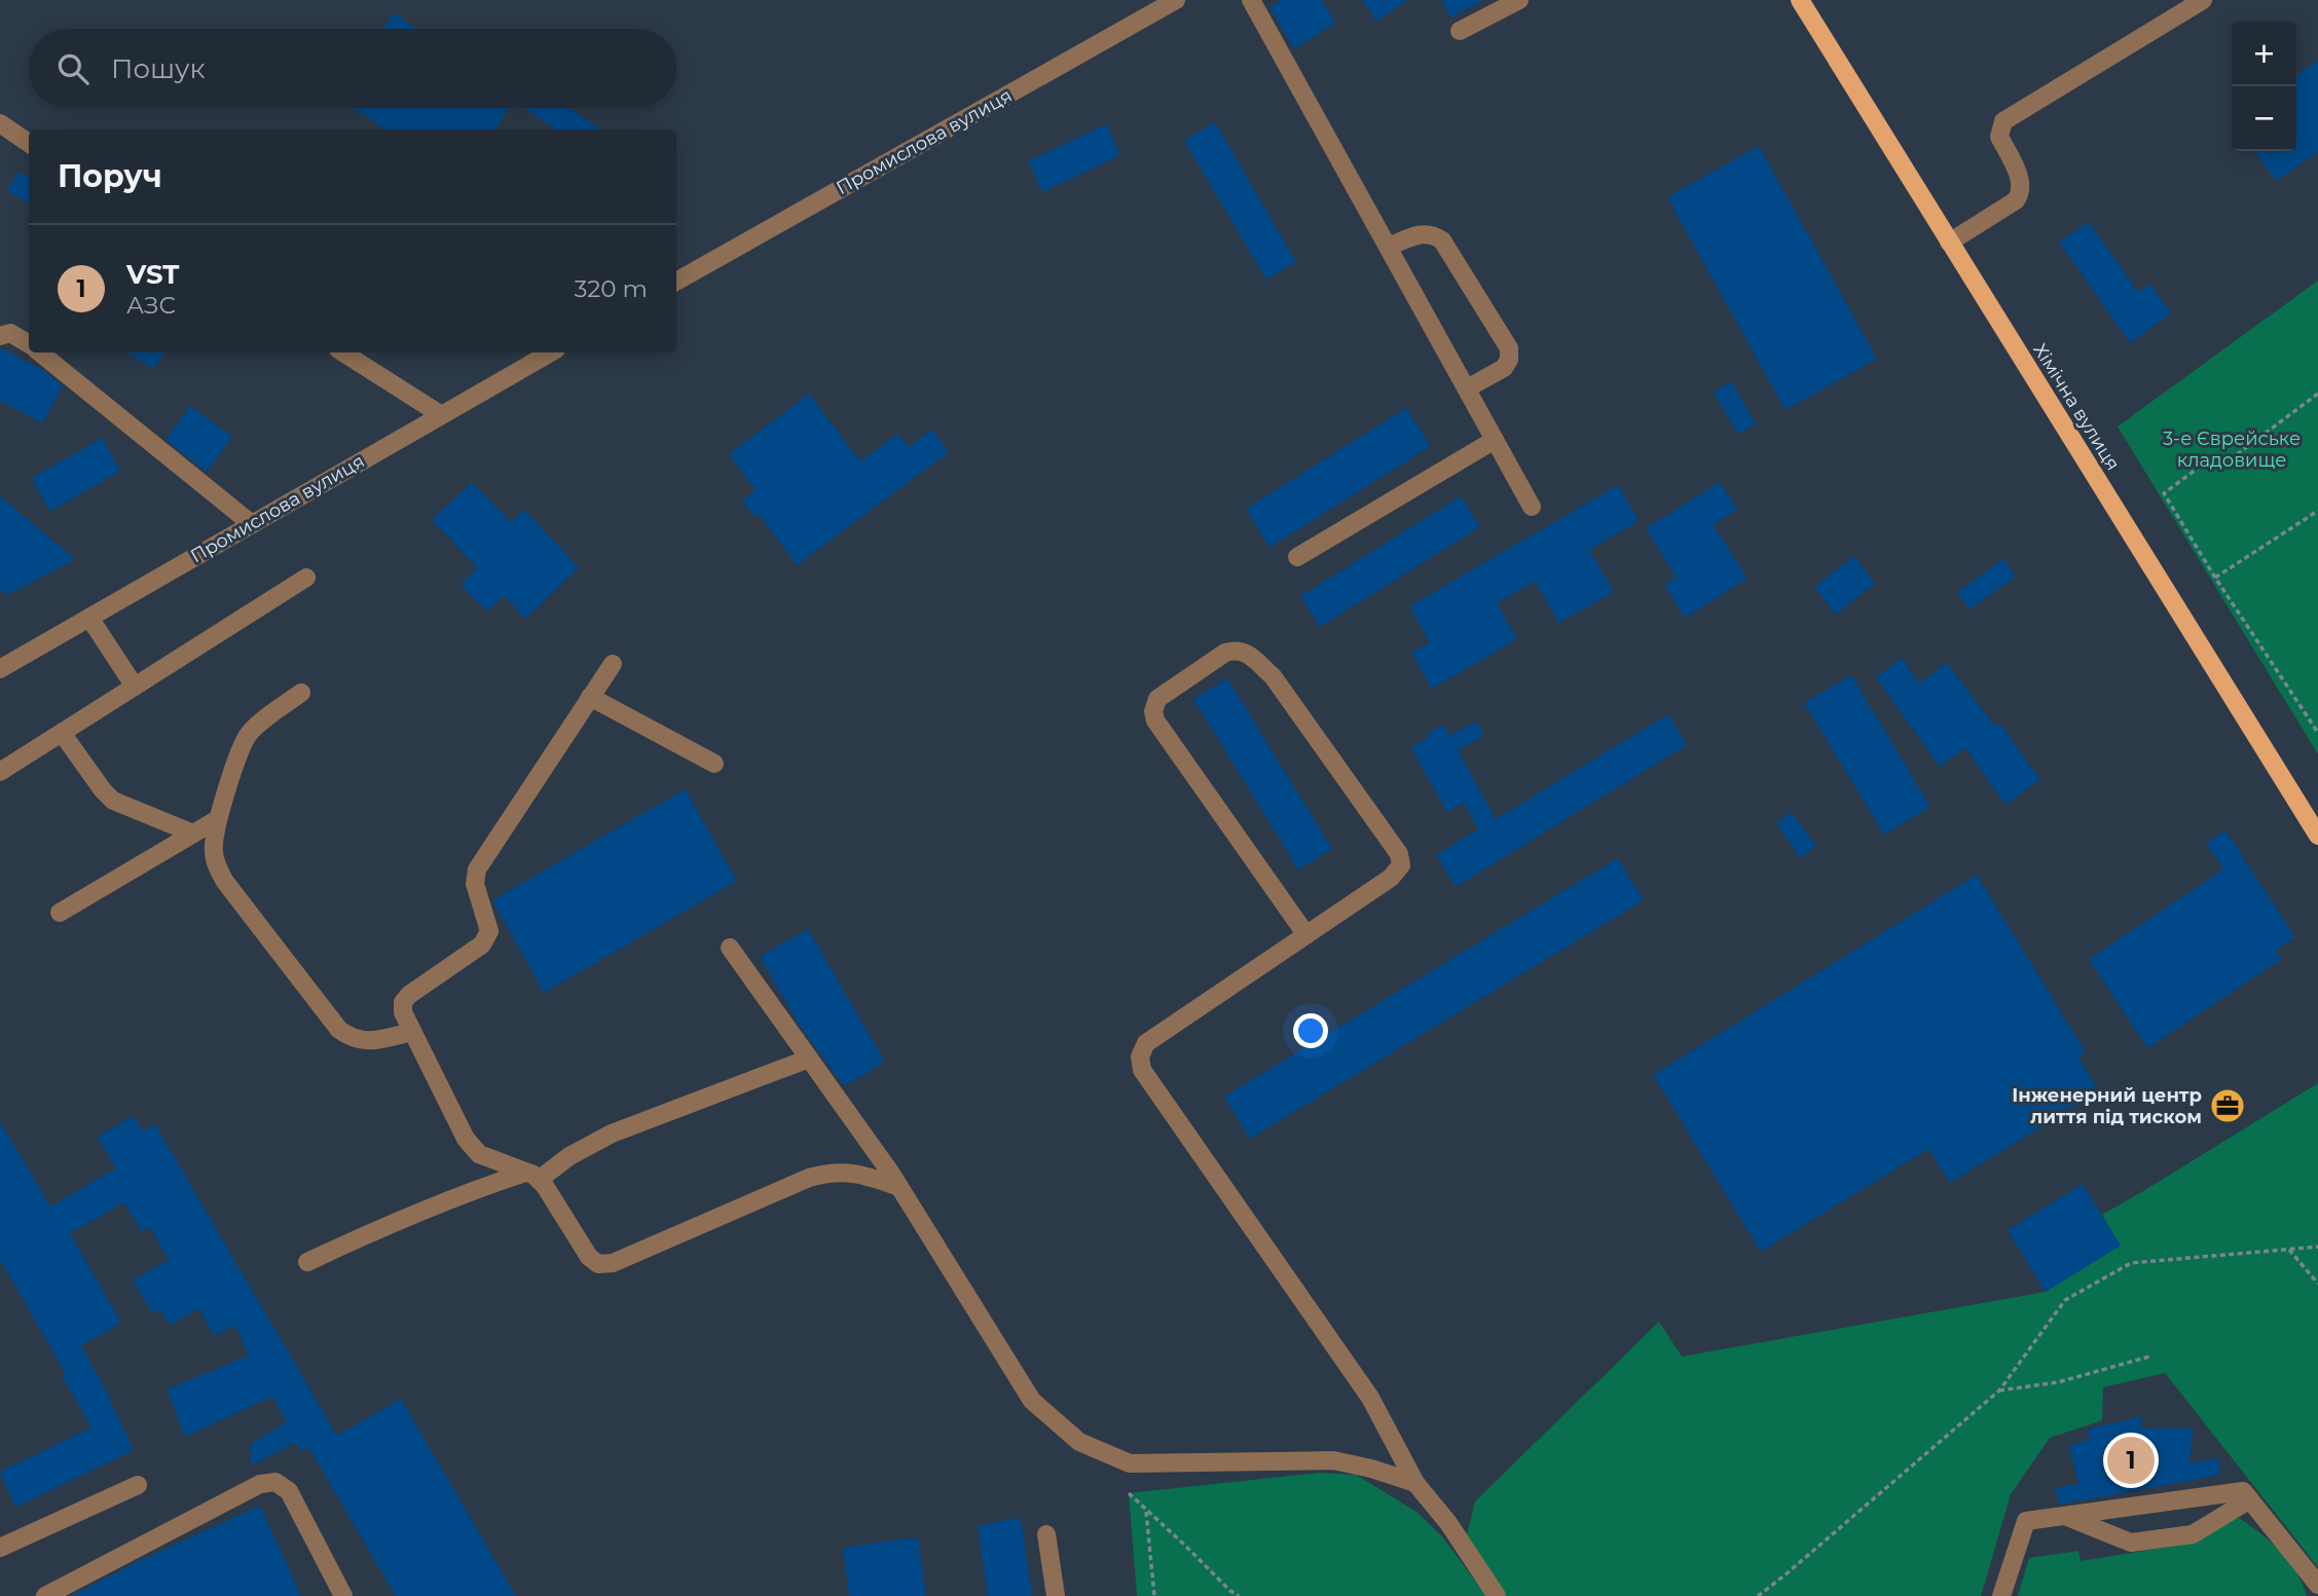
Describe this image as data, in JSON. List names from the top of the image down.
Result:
{
  "streets": {
    "main road": ["Хімічна вулиця"],
    "street": ["Промислова вулиця"]
  },
  "parks": ["3-е Єврейське кладовище"],
  "places": {
    "office": ["Інженерний центр лиття під тиском"]
  },
  "page": {
    "map_buttons": ["+", "−"],
    "search": "Пошук",
    "heading": "Поруч",
    "list": [
      {
        "mark": "1",
        "name": "VST",
        "note": "АЗС",
        "value": "320 m"
      }
    ],
    "pins": "1"
  }
}
